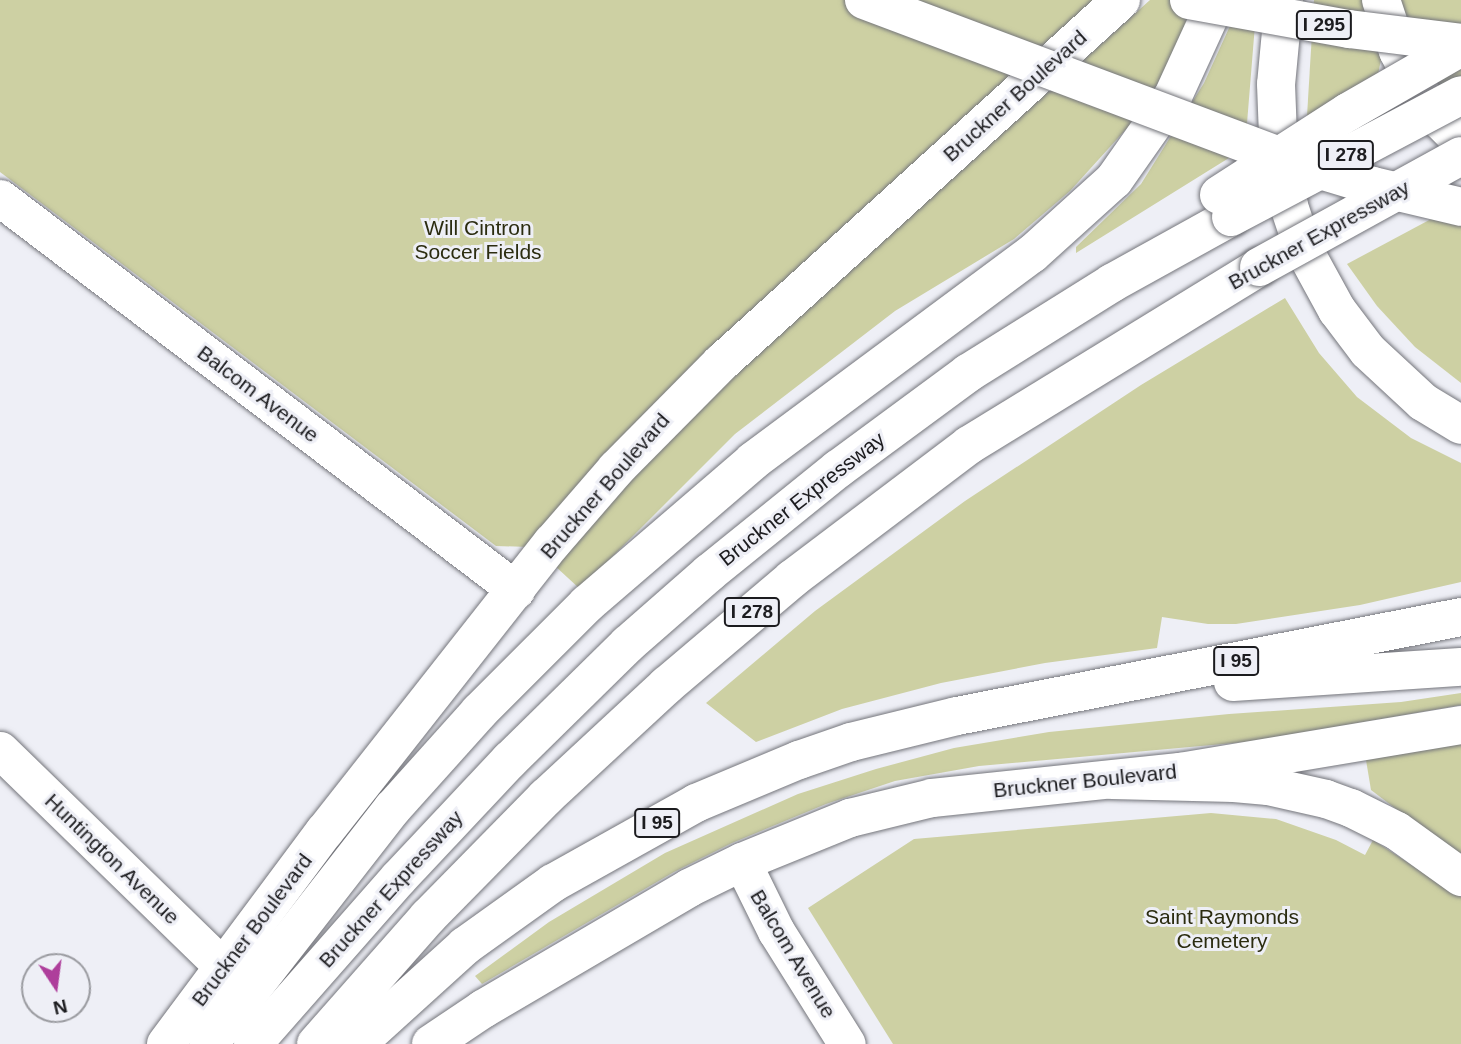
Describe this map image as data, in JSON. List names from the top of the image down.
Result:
{
  "streets": {
    "main road": [
      "I 295",
      "Bruckner Boulevard",
      "I 278",
      "Bruckner Expressway",
      "I 95"
    ],
    "street": ["Balcom Avenue", "Huntington Avenue"]
  },
  "crossings": [
    ["Bruckner Boulevard", "Balcom Avenue"],
    ["Bruckner Boulevard", "Huntington Avenue"],
    ["I 278", "Bruckner Expressway"]
  ],
  "parks": ["Will Cintron Soccer Fields", "Saint Raymonds Cemetery"],
  "north": "bottom"
}
